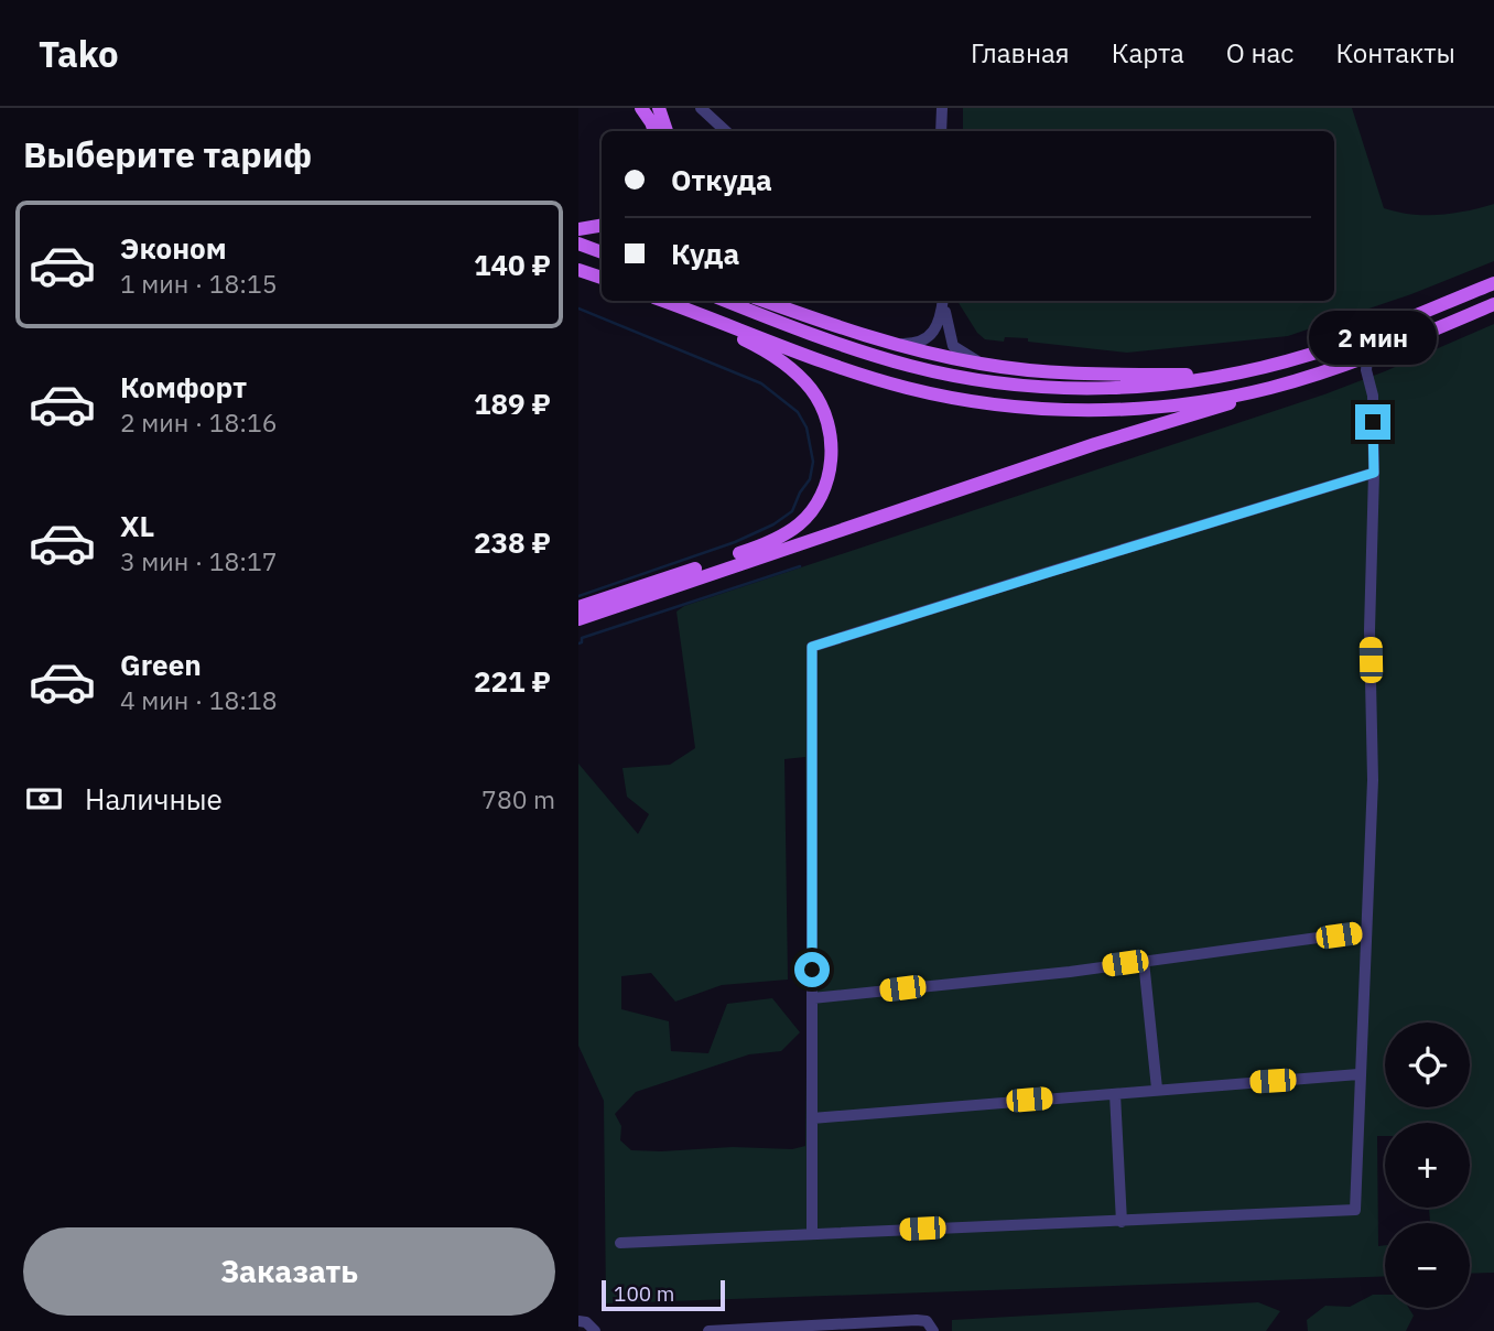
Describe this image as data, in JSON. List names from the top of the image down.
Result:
{
  "scale_bar": "100 m",
  "page": {
    "header": "Tako",
    "nav": [
      "Главная",
      "Карта",
      "О нас",
      "Контакты"
    ],
    "heading": "Выберите тариф",
    "banner": ["Откуда", "Куда"],
    "list": [
      {
        "name": "Эконом",
        "note": "1 мин · 18:15",
        "value": "140 ₽"
      },
      {
        "name": "Комфорт",
        "note": "2 мин · 18:16",
        "value": "189 ₽"
      },
      {
        "name": "XL",
        "note": "3 мин · 18:17",
        "value": "238 ₽"
      },
      {
        "name": "Green",
        "note": "4 мин · 18:18",
        "value": "221 ₽"
      }
    ],
    "bubble": "2 мин",
    "pay": ["Наличные", "780 m"],
    "map_buttons": ["+", "−"],
    "buttons": "Заказать",
    "scale": "100 m"
  }
}
